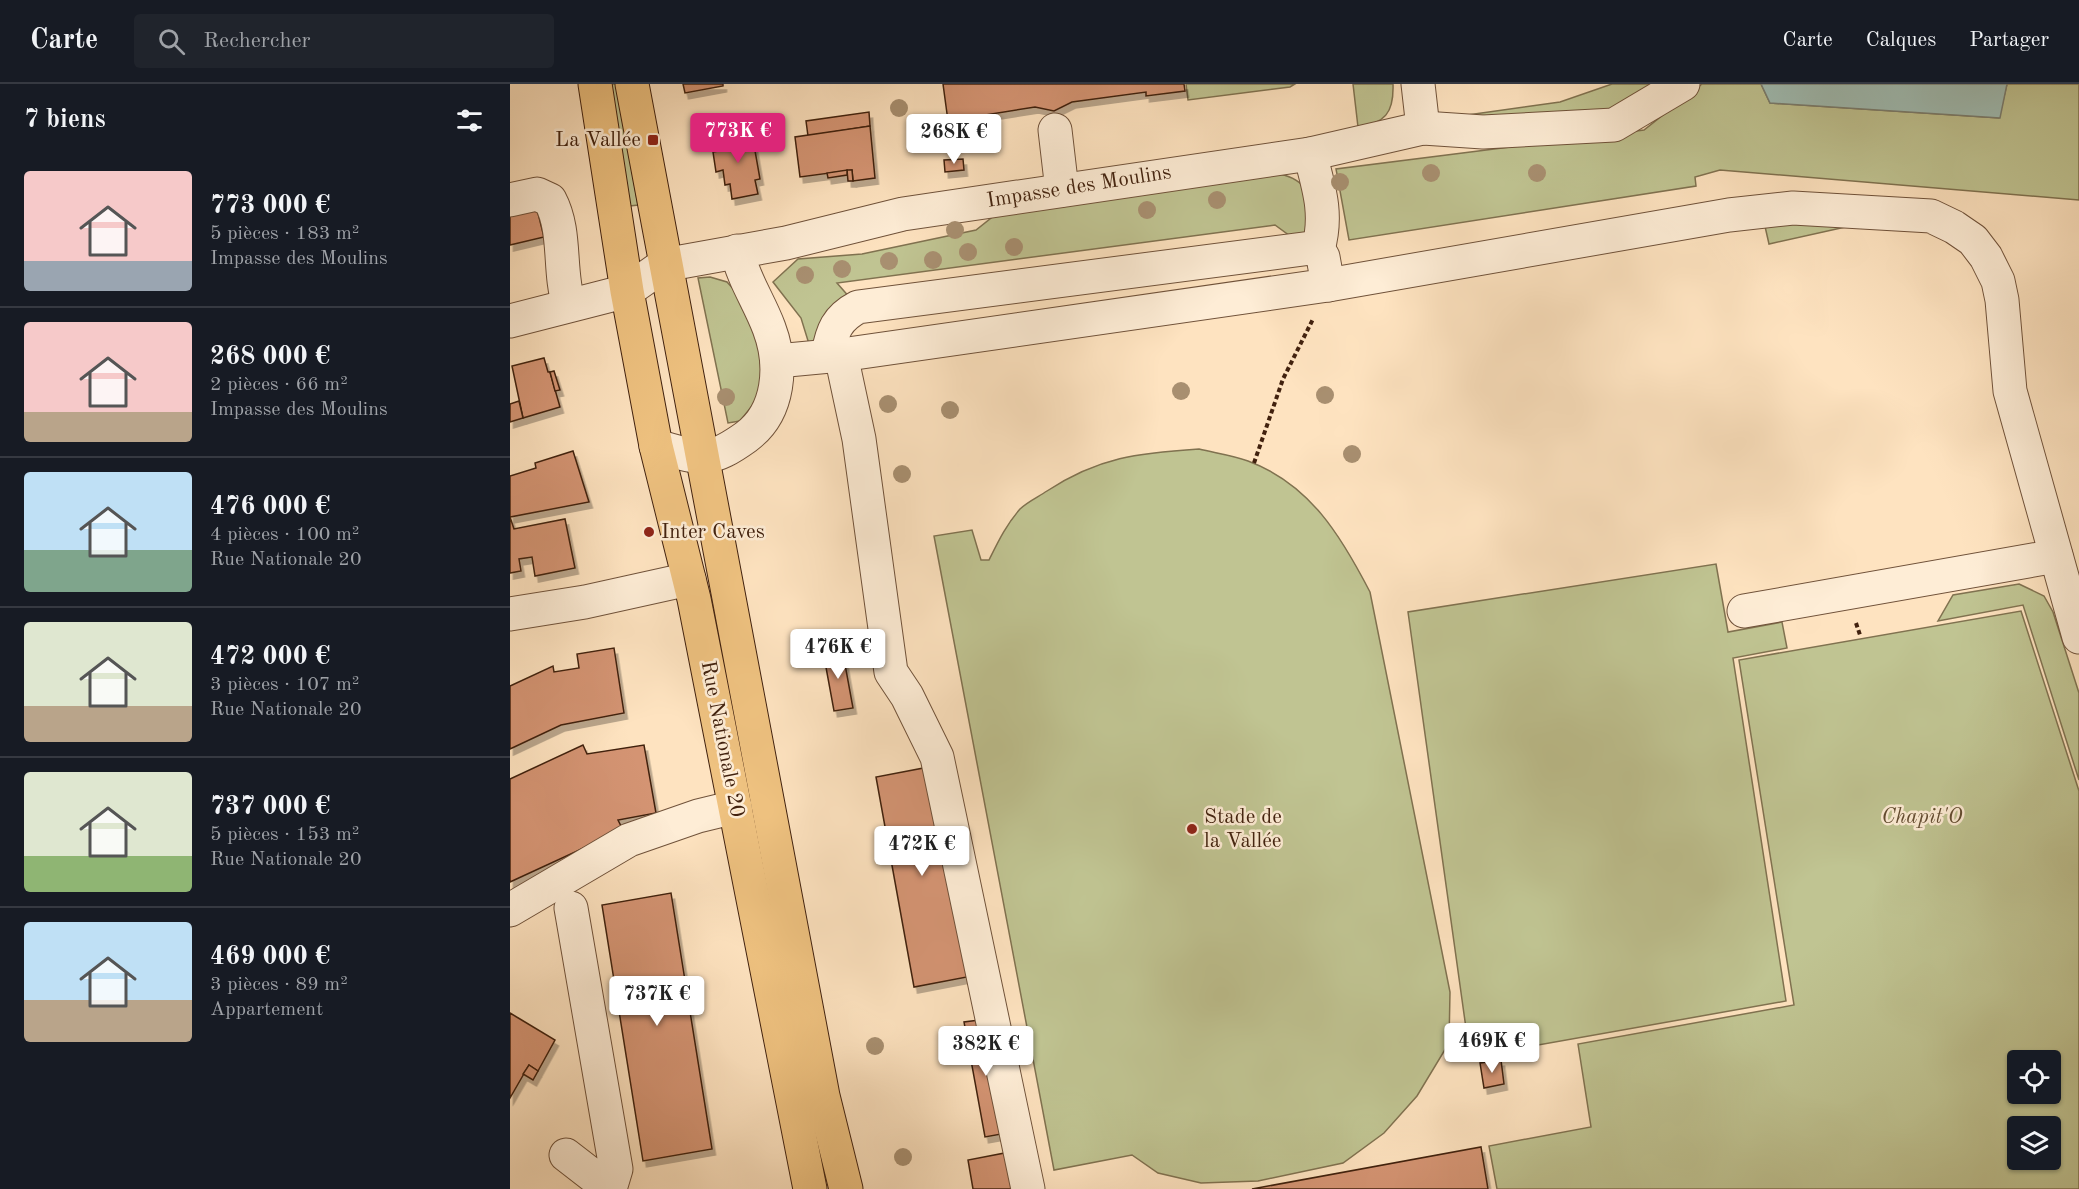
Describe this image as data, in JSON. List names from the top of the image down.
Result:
{
  "streets": {
    "main road": ["Rue Nationale 20"],
    "street": ["Impasse des Moulins"]
  },
  "crossings": [
    ["Impasse des Moulins", "Rue Nationale 20"]
  ],
  "parks": ["Chapit'O"],
  "places": {
    "transit": ["La Vallée"],
    "other": ["Inter Caves", "Stade de la Vallée"]
  },
  "page": {
    "header": "Carte",
    "search": "Rechercher",
    "nav": ["Carte", "Calques", "Partager"],
    "heading": "7 biens",
    "price": [
      "773K €",
      "268K €",
      "476K €",
      "472K €",
      "737K €",
      "469K €",
      "382K €"
    ],
    "list": [
      {
        "name": "773 000 €",
        "note": "5 pièces · 183 m² · Impasse des Moulins"
      },
      {
        "name": "268 000 €",
        "note": "2 pièces · 66 m² · Impasse des Moulins"
      },
      {
        "name": "476 000 €",
        "note": "4 pièces · 100 m² · Rue Nationale 20"
      },
      {
        "name": "472 000 €",
        "note": "3 pièces · 107 m² · Rue Nationale 20"
      },
      {
        "name": "737 000 €",
        "note": "5 pièces · 153 m² · Rue Nationale 20"
      },
      {
        "name": "469 000 €",
        "note": "3 pièces · 89 m² · Appartement"
      }
    ]
  }
}
